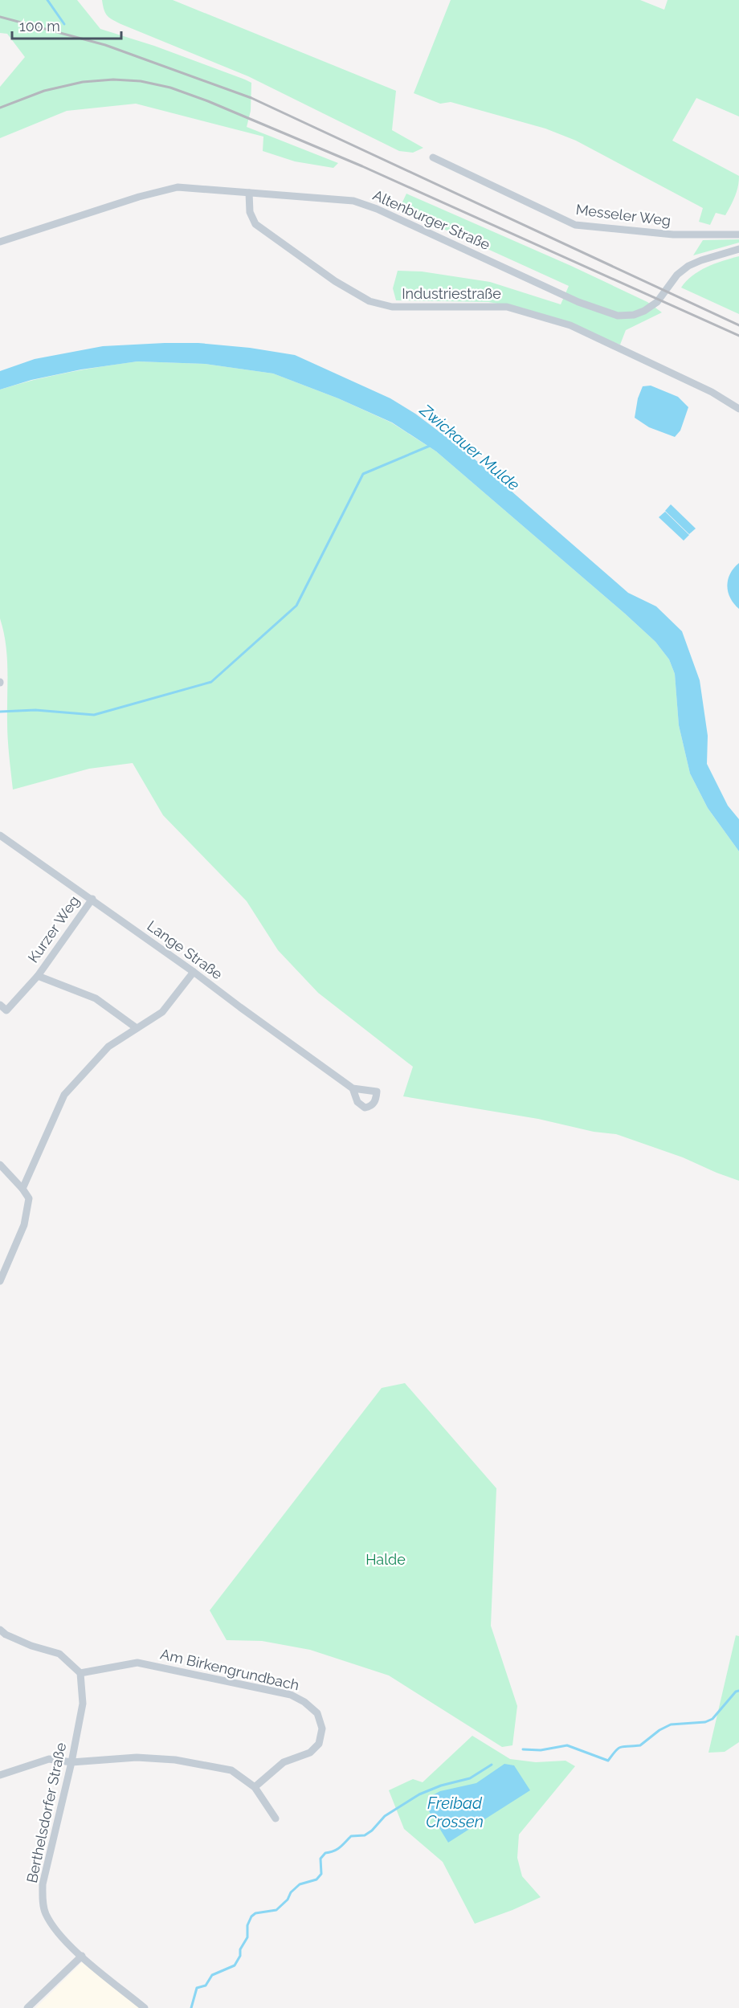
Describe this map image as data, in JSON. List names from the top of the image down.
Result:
{
  "streets": {
    "street": [
      "Messeler Weg",
      "Altenburger Straße",
      "Industriestraße",
      "Kurzer Weg",
      "Lange Straße",
      "Am Birkengrundbach",
      "Berthelsdorfer Straße"
    ]
  },
  "crossings": [
    ["Altenburger Straße", "Industriestraße"],
    ["Kurzer Weg", "Lange Straße"],
    ["Am Birkengrundbach", "Berthelsdorfer Straße"]
  ],
  "water": ["Zwickauer Mulde", "Freibad Crossen"],
  "parks": ["Halde"],
  "scale_bar": "100 m"
}
